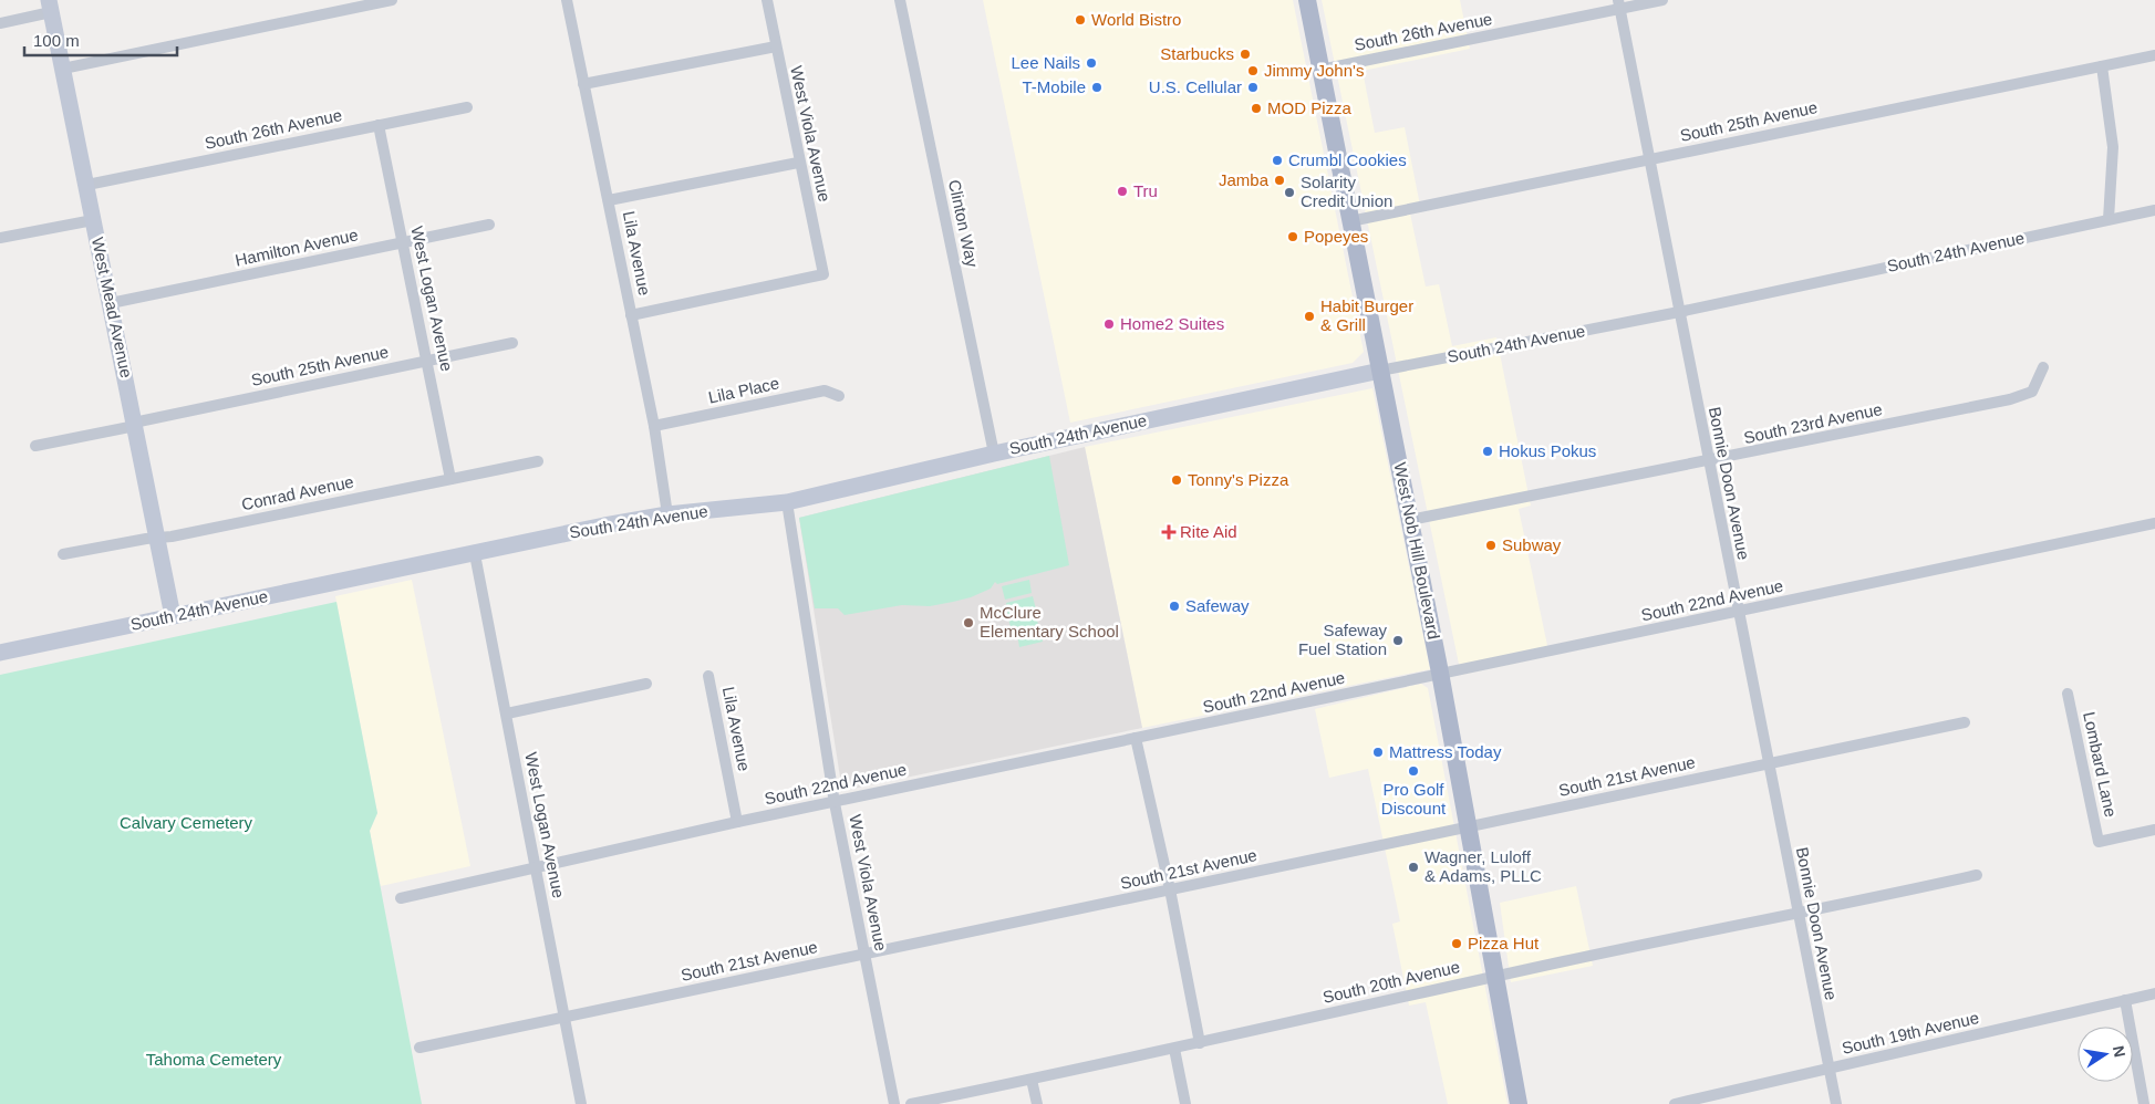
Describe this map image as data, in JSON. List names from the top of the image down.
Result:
{
  "streets": {
    "main road": ["West Nob Hill Boulevard"],
    "street": [
      "South 26th Avenue",
      "South 25th Avenue",
      "West Viola Avenue",
      "Clinton Way",
      "Hamilton Avenue",
      "South 24th Avenue",
      "Lila Avenue",
      "West Logan Avenue",
      "West Mead Avenue",
      "Lila Place",
      "South 23rd Avenue",
      "Bonnie Doon Avenue",
      "Conrad Avenue",
      "South 22nd Avenue",
      "Lombard Lane",
      "South 21st Avenue",
      "South 20th Avenue",
      "South 19th Avenue"
    ]
  },
  "crossings": [
    ["South 26th Avenue", "West Logan Avenue"],
    ["South 26th Avenue", "West Mead Avenue"],
    ["South 26th Avenue", "Bonnie Doon Avenue"],
    ["South 26th Avenue", "West Nob Hill Boulevard"],
    ["South 25th Avenue", "West Logan Avenue"],
    ["South 25th Avenue", "West Mead Avenue"],
    ["South 25th Avenue", "Bonnie Doon Avenue"],
    ["South 25th Avenue", "West Nob Hill Boulevard"],
    ["West Viola Avenue", "South 24th Avenue"],
    ["West Viola Avenue", "Lila Avenue"],
    ["West Viola Avenue", "South 22nd Avenue"],
    ["West Viola Avenue", "South 21st Avenue"],
    ["Clinton Way", "South 24th Avenue"],
    ["Hamilton Avenue", "West Logan Avenue"],
    ["Hamilton Avenue", "West Mead Avenue"],
    ["South 24th Avenue", "Lila Avenue"],
    ["South 24th Avenue", "West Logan Avenue"],
    ["South 24th Avenue", "West Mead Avenue"],
    ["South 24th Avenue", "Bonnie Doon Avenue"],
    ["South 24th Avenue", "West Nob Hill Boulevard"],
    ["Lila Avenue", "Lila Place"],
    ["Lila Avenue", "South 22nd Avenue"],
    ["West Logan Avenue", "Conrad Avenue"],
    ["West Logan Avenue", "South 22nd Avenue"],
    ["West Logan Avenue", "South 21st Avenue"],
    ["West Mead Avenue", "Conrad Avenue"],
    ["South 23rd Avenue", "Bonnie Doon Avenue"],
    ["South 23rd Avenue", "West Nob Hill Boulevard"],
    ["Bonnie Doon Avenue", "South 22nd Avenue"],
    ["Bonnie Doon Avenue", "South 21st Avenue"],
    ["Bonnie Doon Avenue", "South 20th Avenue"],
    ["Bonnie Doon Avenue", "South 19th Avenue"],
    ["West Nob Hill Boulevard", "South 22nd Avenue"],
    ["West Nob Hill Boulevard", "South 21st Avenue"],
    ["West Nob Hill Boulevard", "South 20th Avenue"]
  ],
  "parks": ["Calvary Cemetery", "Tahoma Cemetery"],
  "places": {
    "other": [
      "World Bistro",
      "Starbucks",
      "Lee Nails",
      "Jimmy John's",
      "T-Mobile",
      "U.S. Cellular",
      "MOD Pizza",
      "Crumbl Cookies",
      "Jamba",
      "Tru",
      "Solarity Credit Union",
      "Popeyes",
      "Habit Burger & Grill",
      "Home2 Suites",
      "Hokus Pokus",
      "Tonny's Pizza",
      "Subway",
      "Safeway",
      "McClure Elementary School",
      "Safeway Fuel Station",
      "Mattress Today",
      "Pro Golf Discount",
      "Wagner, Luloff & Adams, PLLC",
      "Pizza Hut"
    ],
    "health": ["Rite Aid"]
  },
  "scale_bar": "100 m",
  "north": "right"
}
